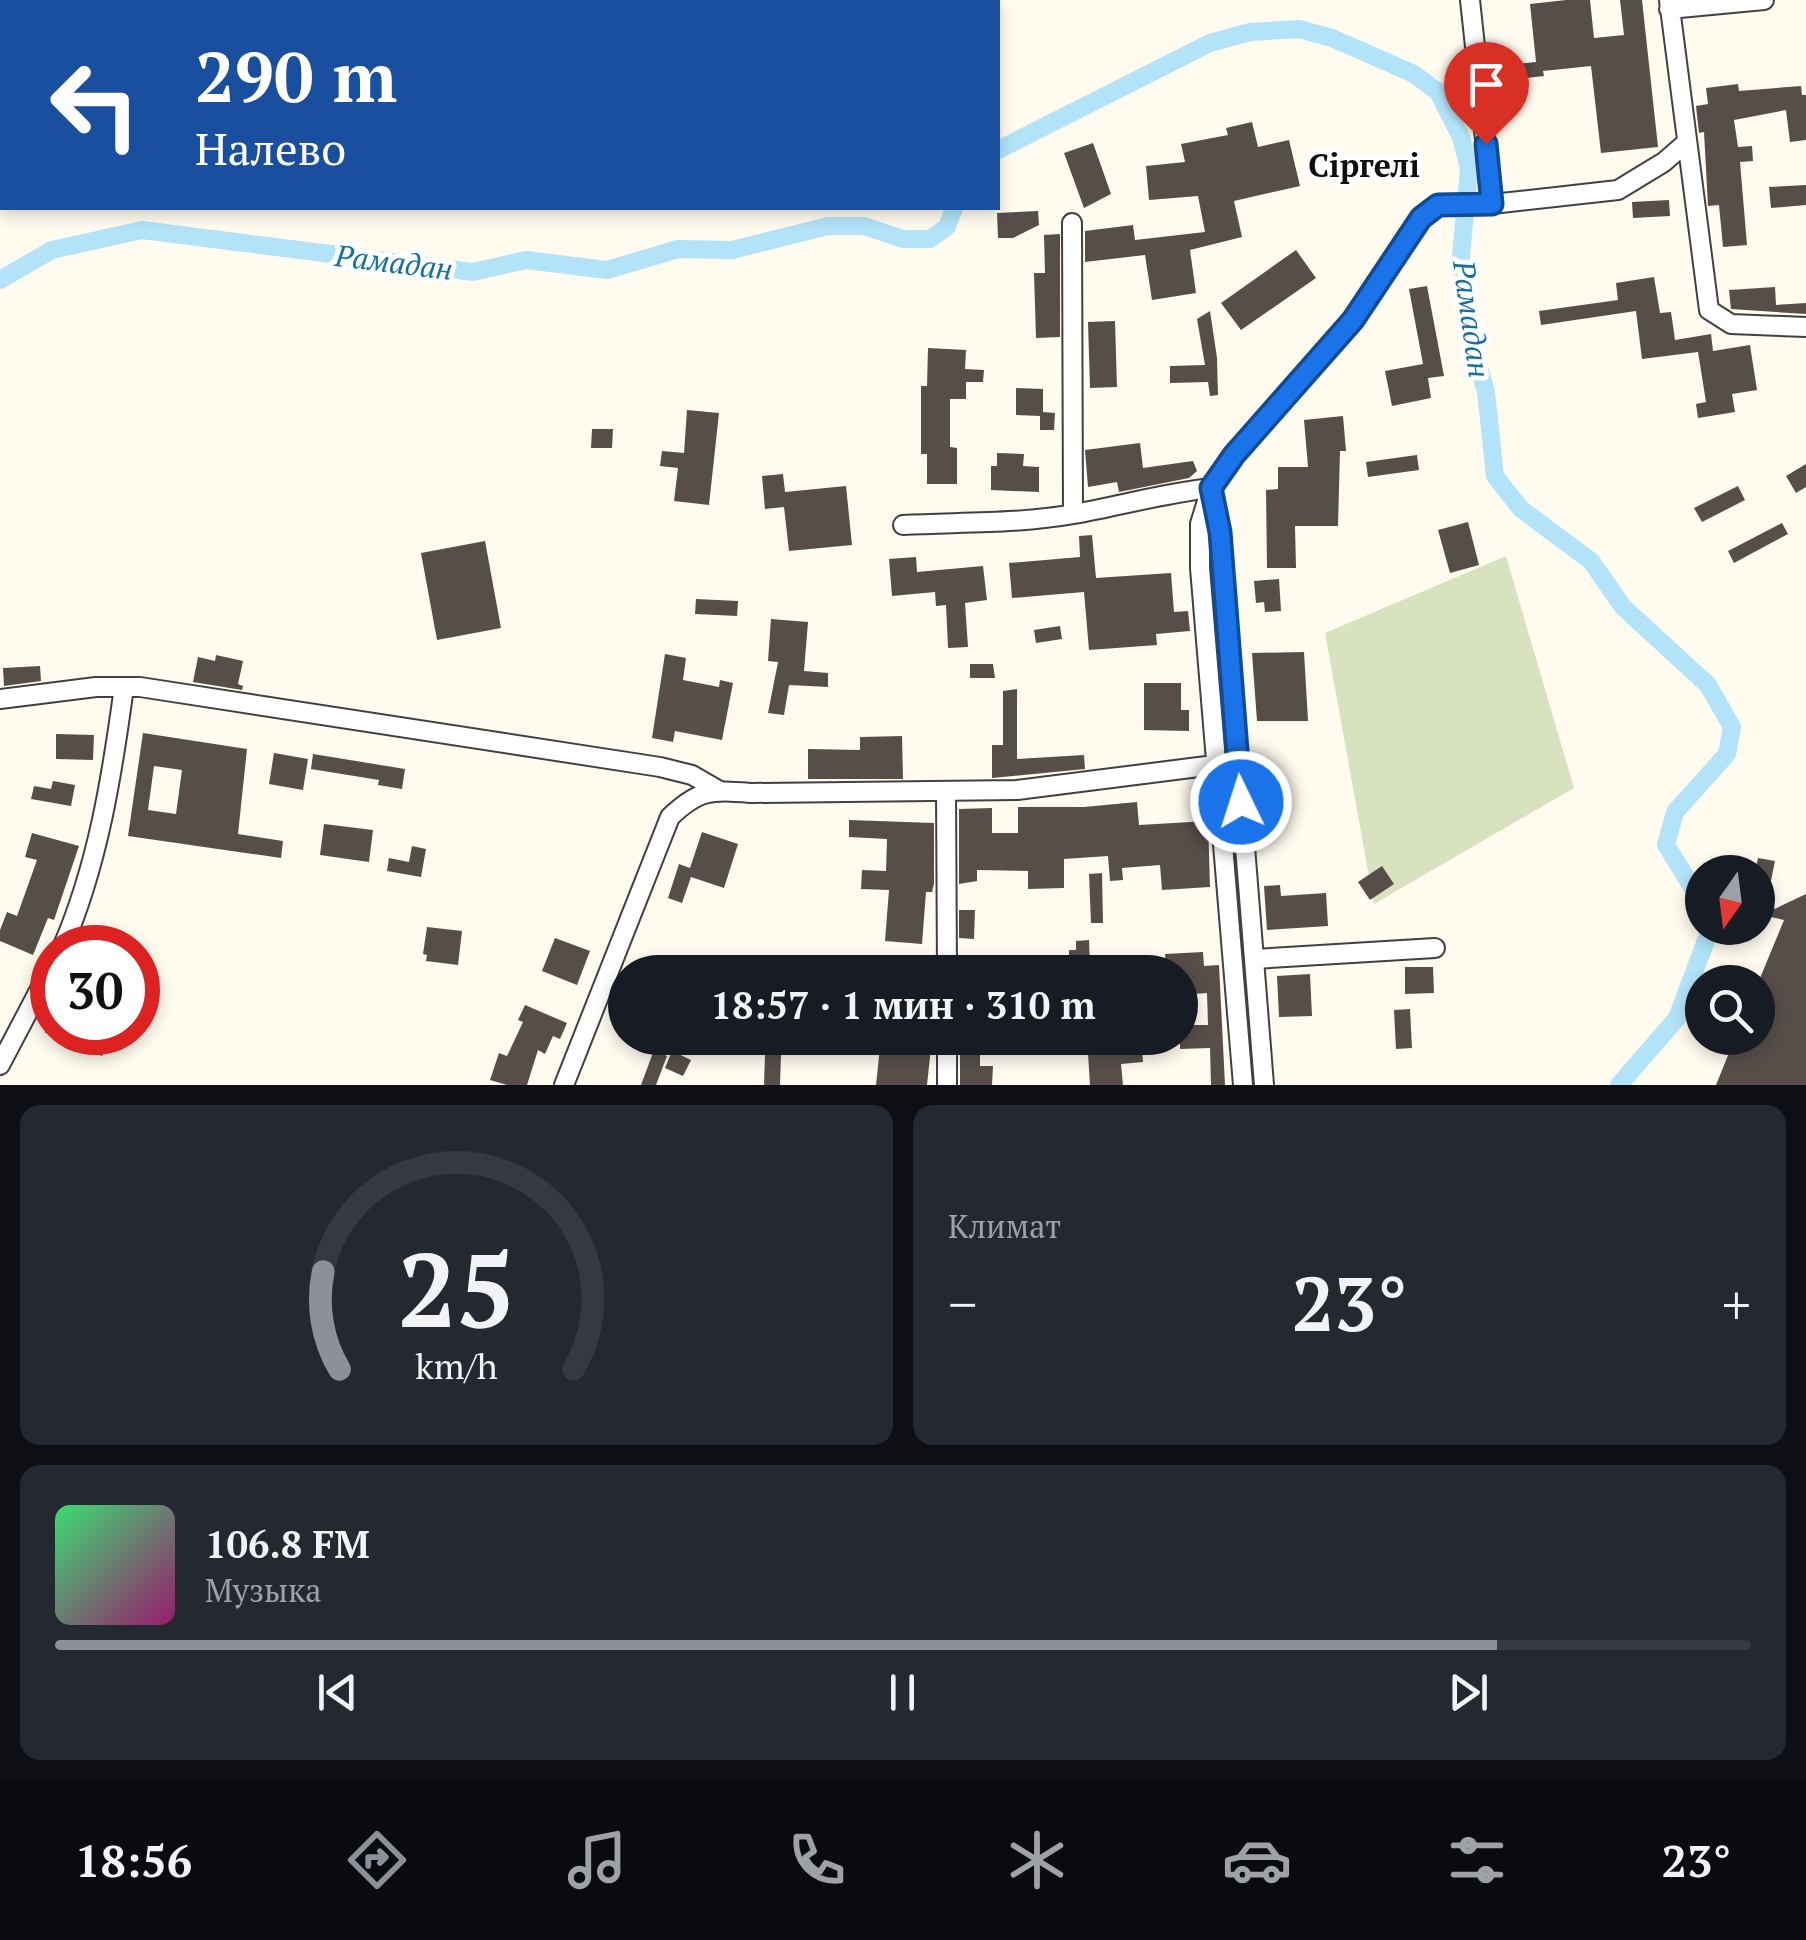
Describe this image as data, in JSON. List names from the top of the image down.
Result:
{
  "districts": ["Сіргелі"],
  "water": ["Рамадан"],
  "north": "bottom",
  "page": {
    "turn": ["290 m", "Налево"],
    "limit": "30",
    "trip": "18:57 · 1 мин · 310 m",
    "tile": "Климат",
    "heat": ["−", "23°", "+"],
    "song": ["106.8 FM", "Музыка"],
    "tabs": ["18:56", "23°"],
    "gauge": ["25", "km/h"]
  }
}
